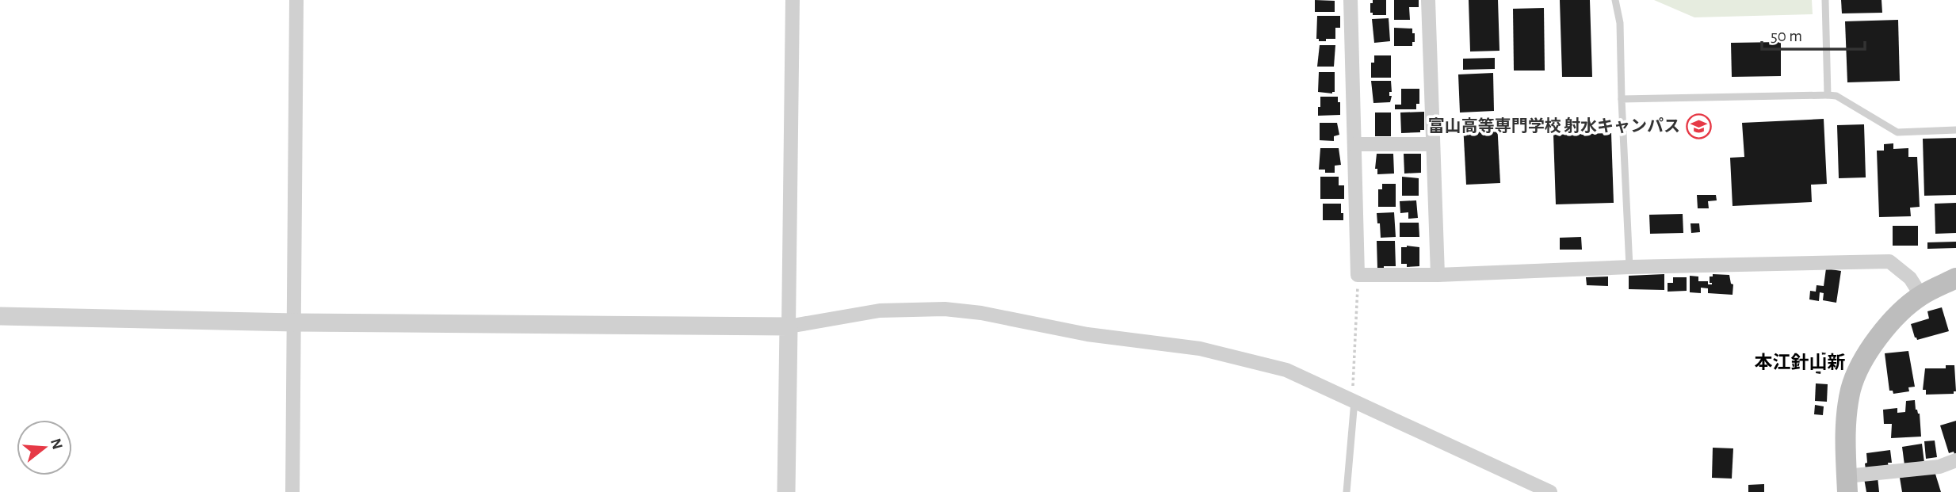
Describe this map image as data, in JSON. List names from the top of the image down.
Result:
{
  "districts": ["本江針山新"],
  "places": {
    "school or university": ["富山高等専門学校 射水キャンパス"]
  },
  "scale_bar": "50 m",
  "north": "right"
}
